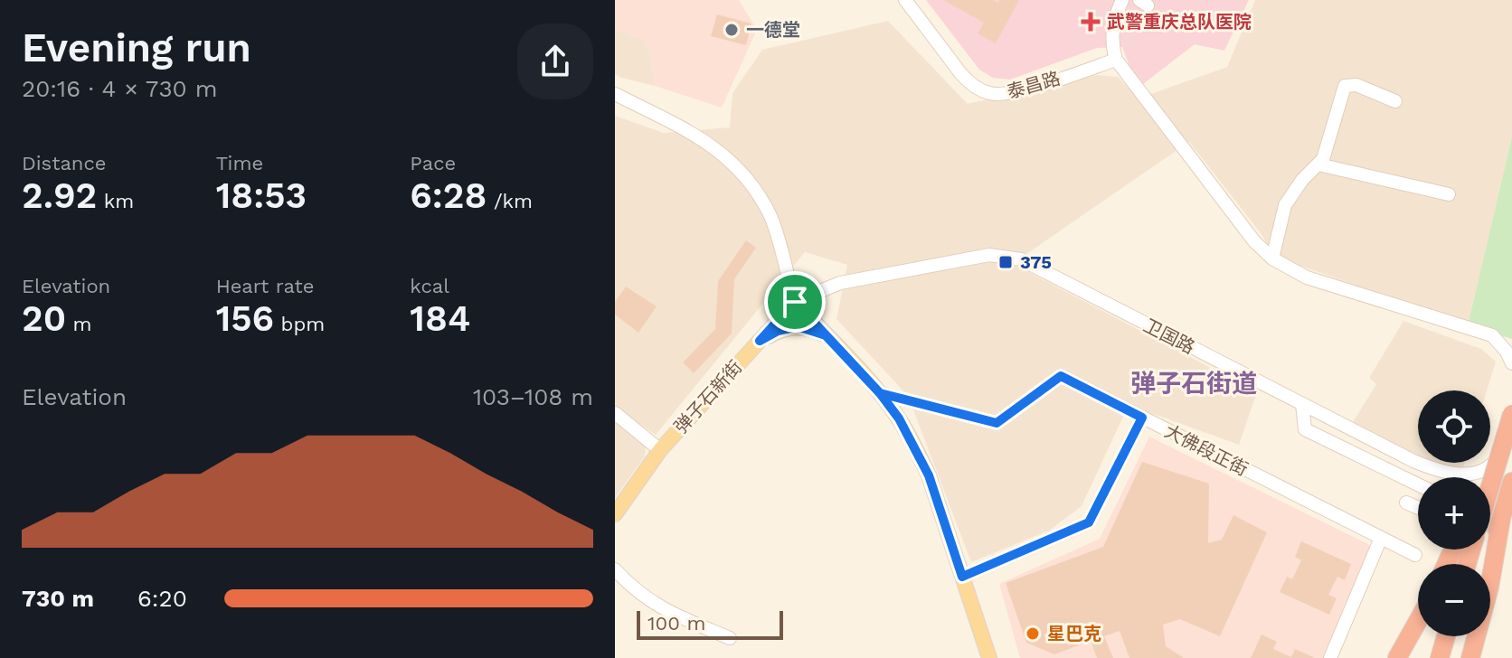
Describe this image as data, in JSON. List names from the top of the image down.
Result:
{
  "streets": {
    "main road": ["弹子石新街"],
    "street": ["泰昌路", "卫国路", "大佛段正街"]
  },
  "crossings": [
    ["卫国路", "弹子石新街"]
  ],
  "districts": ["弹子石街道"],
  "places": {
    "health": ["武警重庆总队医院"],
    "other": ["一德堂", "星巴克"],
    "transit": ["375"]
  },
  "scale_bar": "100 m",
  "page": {
    "heading": ["Evening run", "20:16 · 4 × 730 m"],
    "stats": [
      ["Distance", "2.92 km"],
      ["Time", "18:53"],
      ["Pace", "6:28 /km"],
      ["Elevation", "20 m"],
      ["Heart rate", "156 bpm"],
      ["kcal", "184"]
    ],
    "chart": ["Elevation", "103–108 m"],
    "map_buttons": ["+", "−"],
    "list": [
      {
        "name": "730 m",
        "note": "6:20"
      }
    ],
    "scale": "100 m"
  }
}
